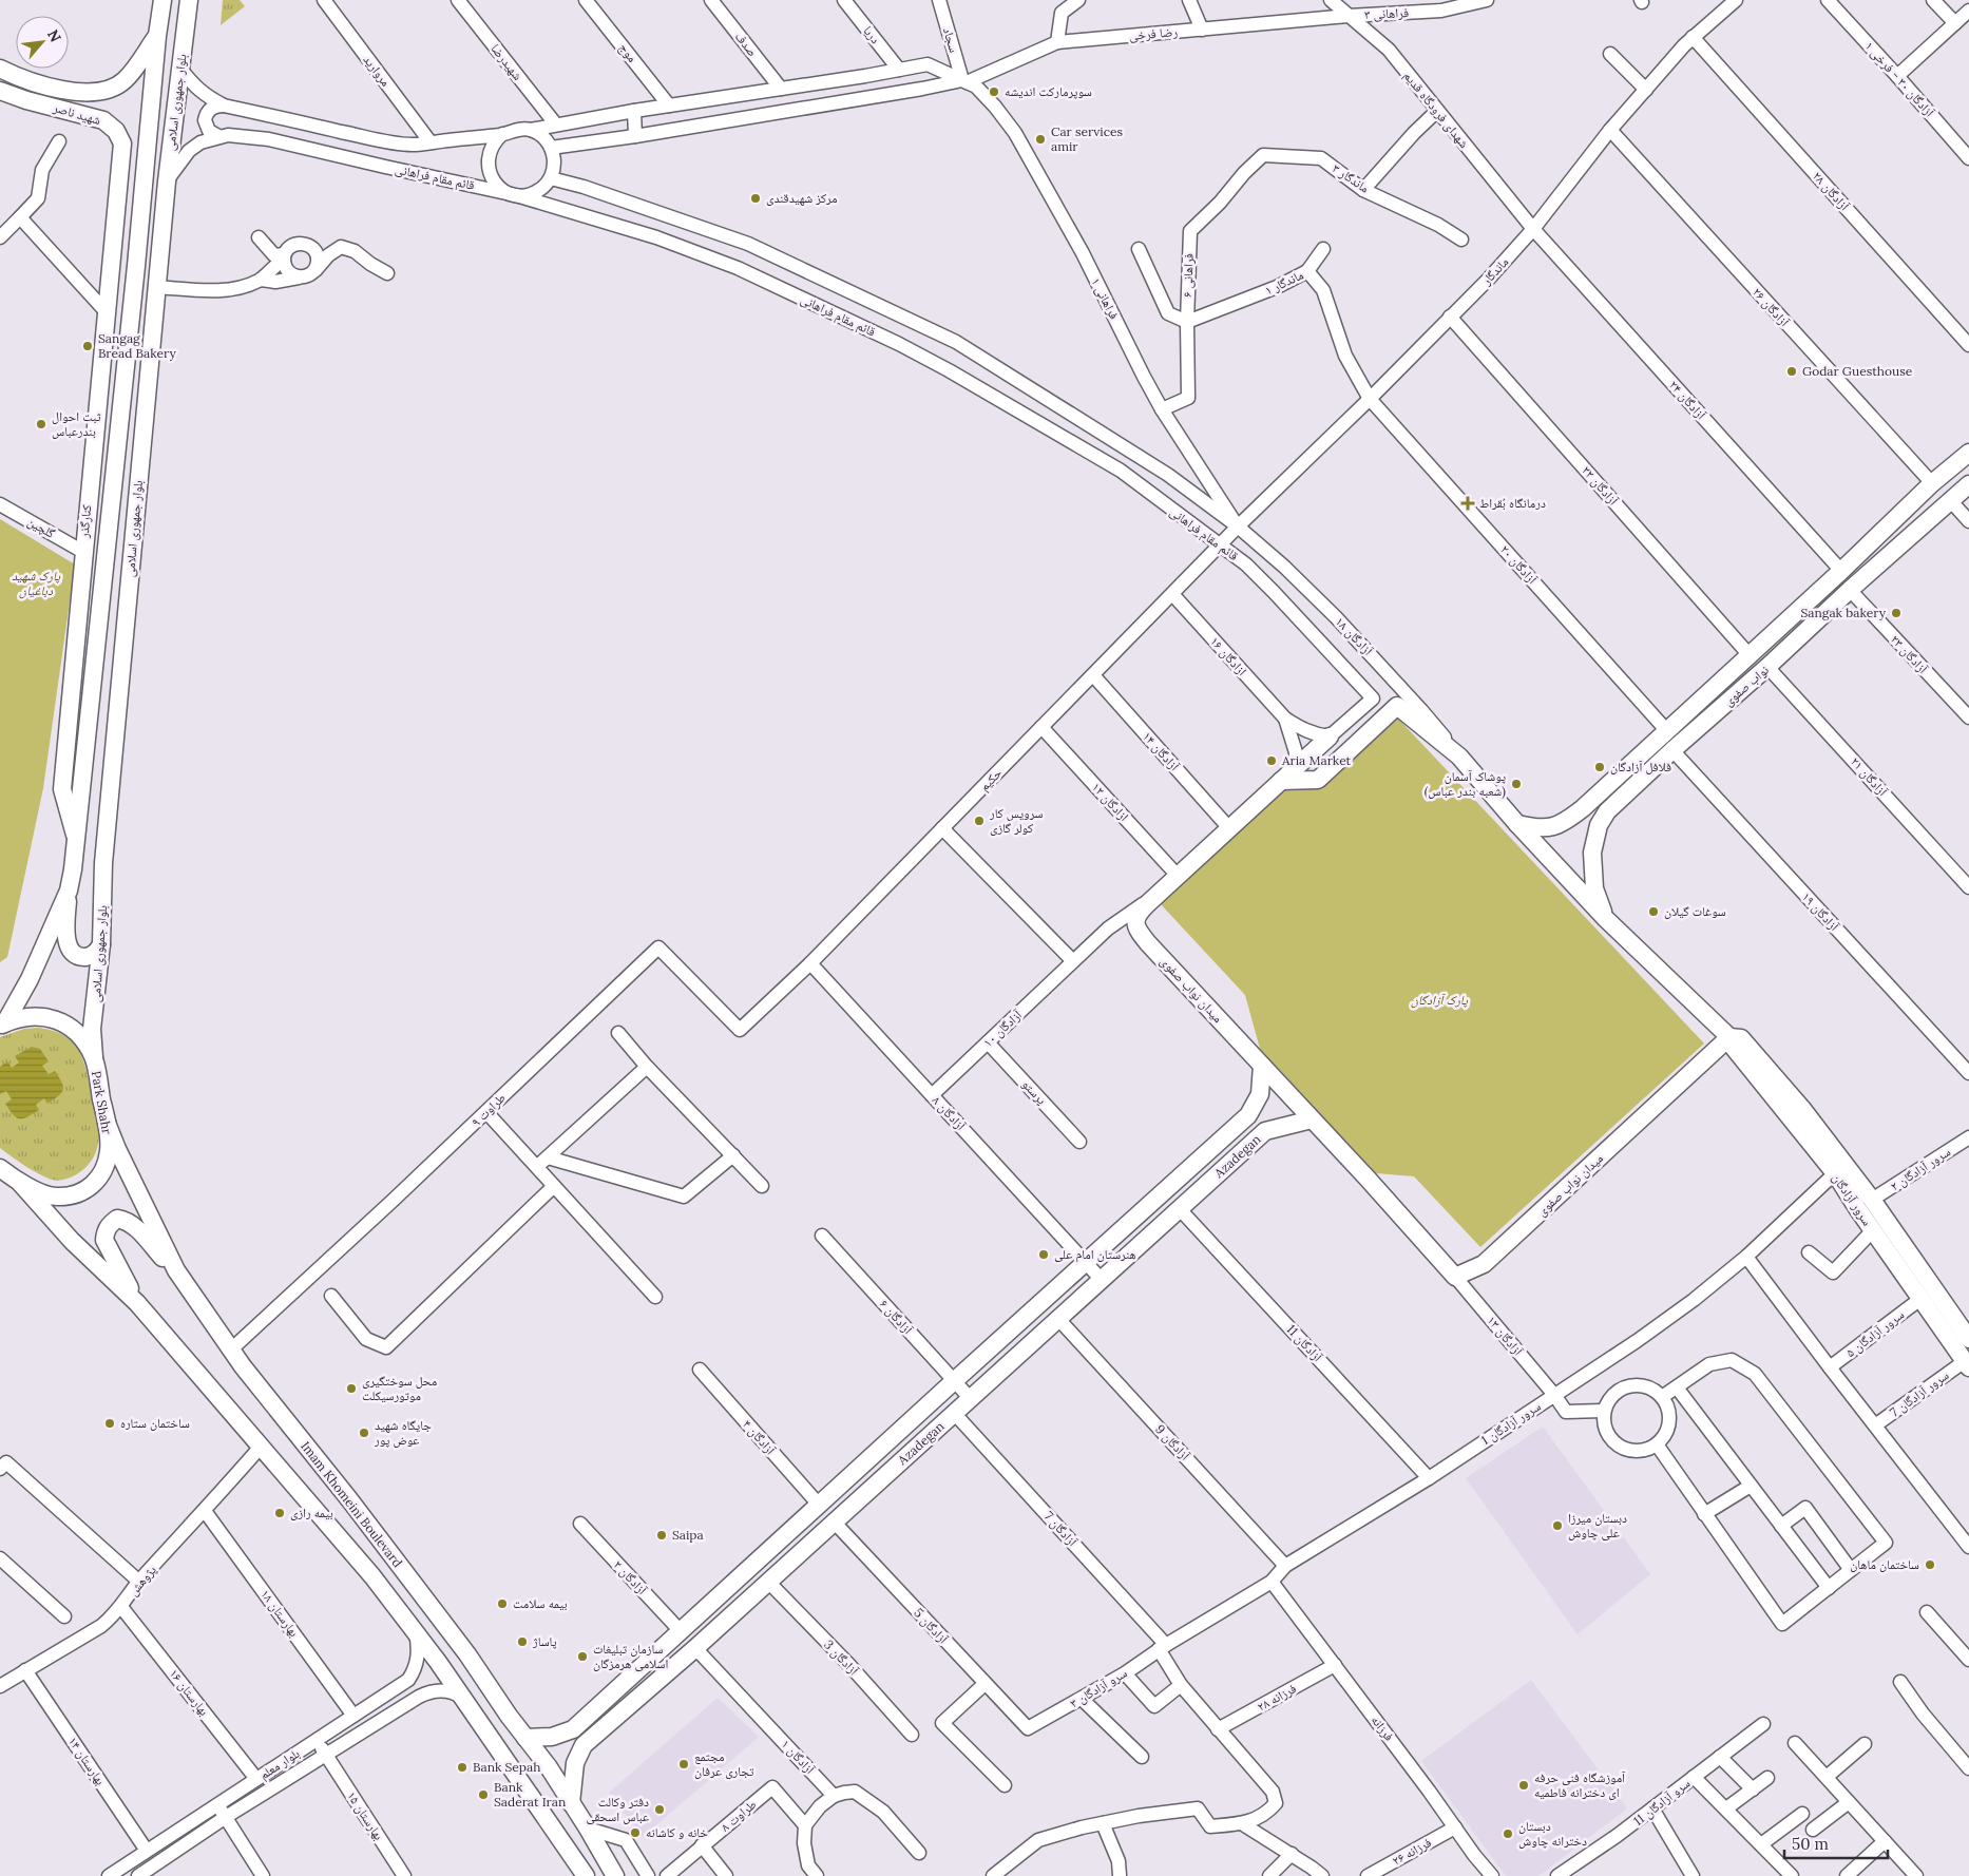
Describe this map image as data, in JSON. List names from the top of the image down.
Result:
{
  "streets": {
    "main road": [
      "بلوار جمهوری اسلامی",
      "شهید ناصر",
      "کنارگذر",
      "نواب صفوی",
      "میدان نواب صفوی",
      "Park Shahr",
      "Azadegan",
      "سرور آزادگان",
      "Imam Khomeini Boulevard"
    ],
    "street": [
      "فراهانی ۳",
      "رضا فرخی",
      "دریا",
      "سجاد",
      "صدف",
      "موج",
      "شهیدرضا",
      "مروارید",
      "آزادگان ۳۰ - فرخی ۱",
      "شهدای فرودگاه قدیم",
      "قائم مقام فراهانی",
      "ماندگار ۳",
      "آزادگان ۲۸",
      "ماندگار",
      "فراهانی ۶",
      "ماندگار ۱",
      "فراهانی ۱",
      "آزادگان ۲۶",
      "آزادگان ۲۴",
      "آزادگان ۲۲",
      "گلچین",
      "آزادگان ۲۰",
      "آزادگان ۱۸",
      "آزادگان ۲۳",
      "ازادگان ۱۶",
      "آزادگان ۱۴",
      "آزادگان ۲۱",
      "حکیم",
      "ازادگان ۱۲",
      "آزادگان ۱۹",
      "آزادگان ۱۰",
      "پرستو",
      "طراوت ۹",
      "آزادگان ۸",
      "سرور آزادگان ۲",
      "آزادگان ۶",
      "سرور آزادگان ۵",
      "آزادگان ۱۳",
      "آزادگان 11",
      "سرور آزادگان 7",
      "سرور آزادگان 1",
      "آزادگان ۴",
      "آزادگان 9",
      "آزادگان 7",
      "آزادگان ۲",
      "پژوهش",
      "بهارستان ۱۸",
      "آزادگان 5",
      "آزادگان 3",
      "سرو آزادگان ۳",
      "بهارستان ۱۶",
      "فرزانه ۲۸",
      "فرزانه",
      "آزادگان ۱",
      "بهارستان ۱۴",
      "بلوار معلم",
      "سرو آزادگان 11",
      "بهارستان ۱۵",
      "طراوت ۸",
      "فرزانه ۲۶"
    ]
  },
  "crossings": [
    ["فراهانی ۳", "رضا فرخی"],
    ["فراهانی ۳", "شهدای فرودگاه قدیم"],
    ["رضا فرخی", "سجاد"],
    ["رضا فرخی", "شهدای فرودگاه قدیم"],
    ["رضا فرخی", "فراهانی ۱"],
    ["سجاد", "فراهانی ۱"],
    ["مروارید", "قائم مقام فراهانی"],
    ["بلوار جمهوری اسلامی", "شهید ناصر"],
    ["بلوار جمهوری اسلامی", "قائم مقام فراهانی"],
    ["بلوار جمهوری اسلامی", "کنارگذر"],
    ["بلوار جمهوری اسلامی", "Park Shahr"],
    ["شهدای فرودگاه قدیم", "ماندگار"],
    ["شهدای فرودگاه قدیم", "آزادگان ۲۴"],
    ["شهید ناصر", "کنارگذر"],
    ["قائم مقام فراهانی", "ماندگار"],
    ["قائم مقام فراهانی", "فراهانی ۱"],
    ["قائم مقام فراهانی", "آزادگان ۱۸"],
    ["قائم مقام فراهانی", "ازادگان ۱۶"],
    ["قائم مقام فراهانی", "حکیم"],
    ["قائم مقام فراهانی", "میدان نواب صفوی"],
    ["ماندگار ۳", "فراهانی ۶"],
    ["آزادگان ۲۸", "ماندگار"],
    ["ماندگار", "ماندگار ۱"],
    ["ماندگار", "فراهانی ۱"],
    ["ماندگار", "آزادگان ۲۶"],
    ["ماندگار", "آزادگان ۲۴"],
    ["ماندگار", "آزادگان ۲۲"],
    ["ماندگار", "آزادگان ۲۰"],
    ["ماندگار", "آزادگان ۱۸"],
    ["ماندگار", "حکیم"],
    ["فراهانی ۶", "ماندگار ۱"],
    ["فراهانی ۶", "فراهانی ۱"],
    ["ماندگار ۱", "آزادگان ۲۰"],
    ["فراهانی ۱", "آزادگان ۱۸"],
    ["فراهانی ۱", "حکیم"],
    ["آزادگان ۲۶", "نواب صفوی"],
    ["آزادگان ۲۴", "نواب صفوی"],
    ["آزادگان ۲۲", "نواب صفوی"],
    ["کنارگذر", "گلچین"],
    ["آزادگان ۲۰", "نواب صفوی"],
    ["آزادگان ۱۸", "حکیم"],
    ["آزادگان ۲۳", "نواب صفوی"],
    ["ازادگان ۱۶", "حکیم"],
    ["ازادگان ۱۶", "میدان نواب صفوی"],
    ["نواب صفوی", "آزادگان ۲۱"],
    ["نواب صفوی", "آزادگان ۱۹"],
    ["آزادگان ۱۴", "حکیم"],
    ["آزادگان ۱۴", "میدان نواب صفوی"],
    ["حکیم", "ازادگان ۱۲"],
    ["حکیم", "طراوت ۹"],
    ["حکیم", "آزادگان ۸"],
    ["ازادگان ۱۲", "میدان نواب صفوی"],
    ["میدان نواب صفوی", "آزادگان ۱۰"],
    ["میدان نواب صفوی", "Azadegan"],
    ["میدان نواب صفوی", "سرور آزادگان"],
    ["میدان نواب صفوی", "آزادگان ۱۳"],
    ["آزادگان ۱۰", "پرستو"],
    ["آزادگان ۱۰", "آزادگان ۸"],
    ["Park Shahr", "Imam Khomeini Boulevard"],
    ["طراوت ۹", "Imam Khomeini Boulevard"],
    ["آزادگان ۸", "Azadegan"],
    ["Azadegan", "آزادگان ۶"],
    ["Azadegan", "آزادگان 11"],
    ["Azadegan", "آزادگان ۴"],
    ["Azadegan", "آزادگان 9"],
    ["Azadegan", "Imam Khomeini Boulevard"],
    ["Azadegan", "آزادگان 7"],
    ["Azadegan", "آزادگان ۲"],
    ["Azadegan", "آزادگان 5"],
    ["Azadegan", "آزادگان 3"],
    ["Azadegan", "آزادگان ۱"],
    ["سرور آزادگان ۲", "سرور آزادگان"],
    ["سرور آزادگان", "سرور آزادگان ۵"],
    ["سرور آزادگان", "سرور آزادگان 7"],
    ["سرور آزادگان", "سرور آزادگان 1"],
    ["آزادگان ۱۳", "سرور آزادگان 1"],
    ["آزادگان 11", "سرور آزادگان 1"],
    ["سرور آزادگان 1", "آزادگان 9"],
    ["سرور آزادگان 1", "آزادگان 7"],
    ["سرور آزادگان 1", "سرو آزادگان ۳"],
    ["سرور آزادگان 1", "فرزانه"],
    ["آزادگان 7", "سرو آزادگان ۳"],
    ["آزادگان 7", "فرزانه ۲۸"],
    ["پژوهش", "بهارستان ۱۸"],
    ["پژوهش", "بهارستان ۱۶"],
    ["پژوهش", "بهارستان ۱۴"],
    ["بهارستان ۱۸", "بلوار معلم"],
    ["آزادگان 5", "سرو آزادگان ۳"],
    ["بهارستان ۱۶", "بلوار معلم"],
    ["فرزانه ۲۸", "فرزانه"],
    ["فرزانه", "فرزانه ۲۶"],
    ["بهارستان ۱۴", "بلوار معلم"],
    ["بلوار معلم", "بهارستان ۱۵"]
  ],
  "parks": ["پارک شهید دباغیان", "پارک آزادگان"],
  "places": {
    "other": [
      "سوپرمارکت اندیشه",
      "Car services amir",
      "مرکز شهیدقندی",
      "Sangag Bread Bakery",
      "Godar Guesthouse",
      "ثبت احوال بندرعباس",
      "Sangak bakery",
      "Aria Market",
      "فلافل آزادگان",
      "پوشاک آسمان (شعبه بندر عباس)",
      "سرویس کار کولر گازی",
      "سوغات گیلان",
      "هنرستان امام علی",
      "محل سوختگیری موتورسیکلت",
      "ساختمان ستاره",
      "جایگاه شهید عوض پور",
      "بیمه رازی",
      "دبستان میرزا علی چاوش",
      "Saipa",
      "ساختمان ماهان",
      "بیمه سلامت",
      "پاساژ",
      "سازمان تبلیغات اسلامی هرمزگان",
      "مجتمع تجاری عرفان",
      "Bank Sepah",
      "آموزشگاه فنی حرفه ای دخترانه فاطمیه",
      "Bank Saderat Iran",
      "دفتر وکالت عباس اسحقی",
      "خانه و کاشانه",
      "دبستان دخترانه چاوش"
    ],
    "health": ["درمانگاه بُقراط"]
  },
  "scale_bar": "50 m",
  "north": "top right"
}
